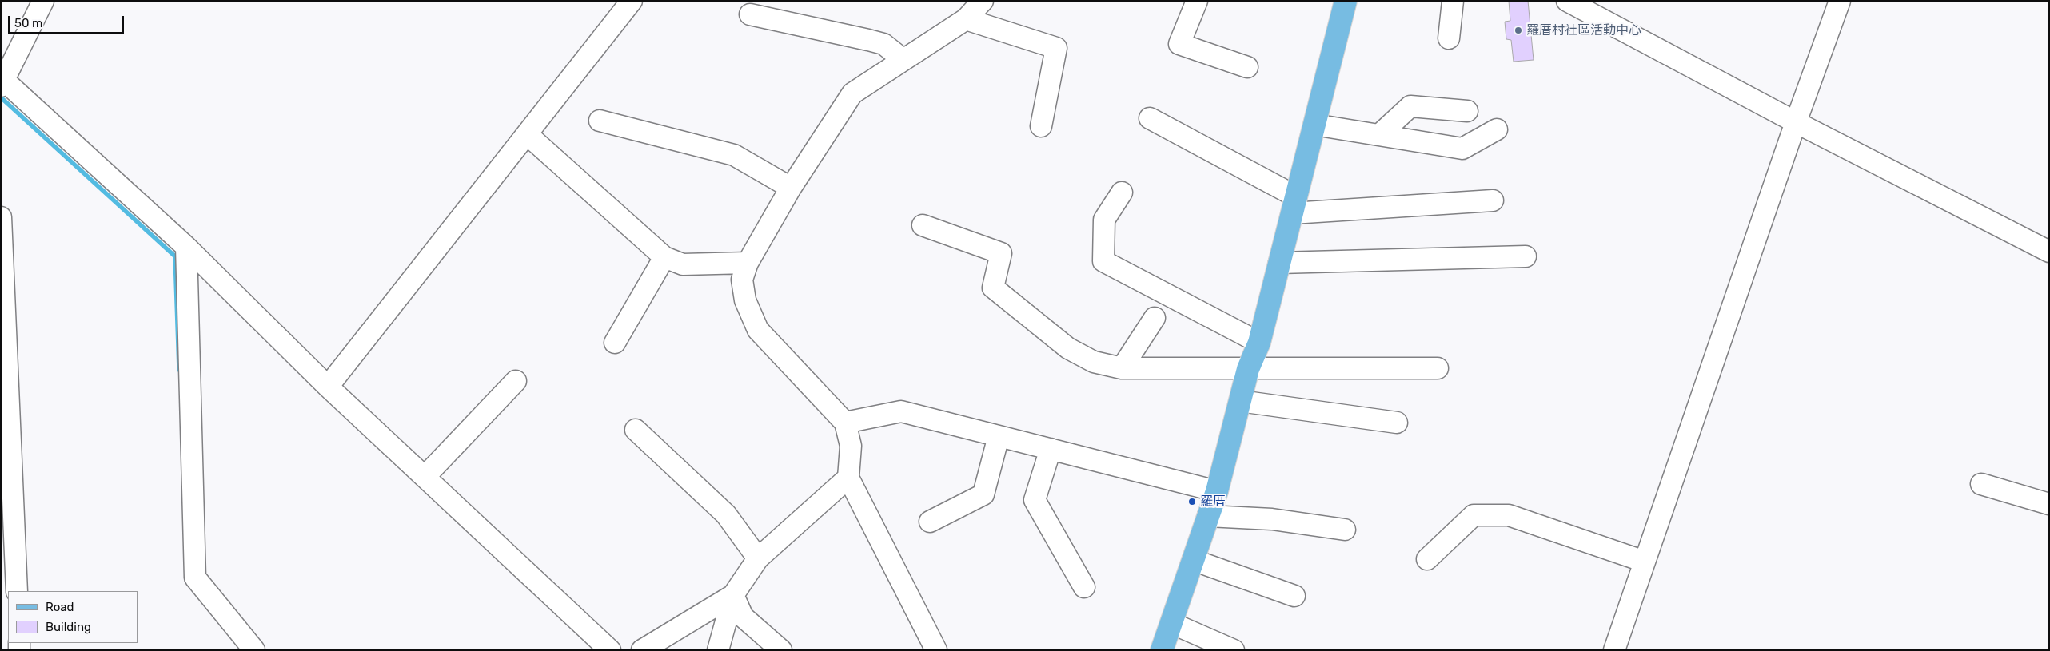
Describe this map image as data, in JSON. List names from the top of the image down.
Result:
{
  "places": ["羅厝村社區活動中心", "羅厝"],
  "legend": ["Road", "Building"],
  "scale_bar": "50 m"
}
